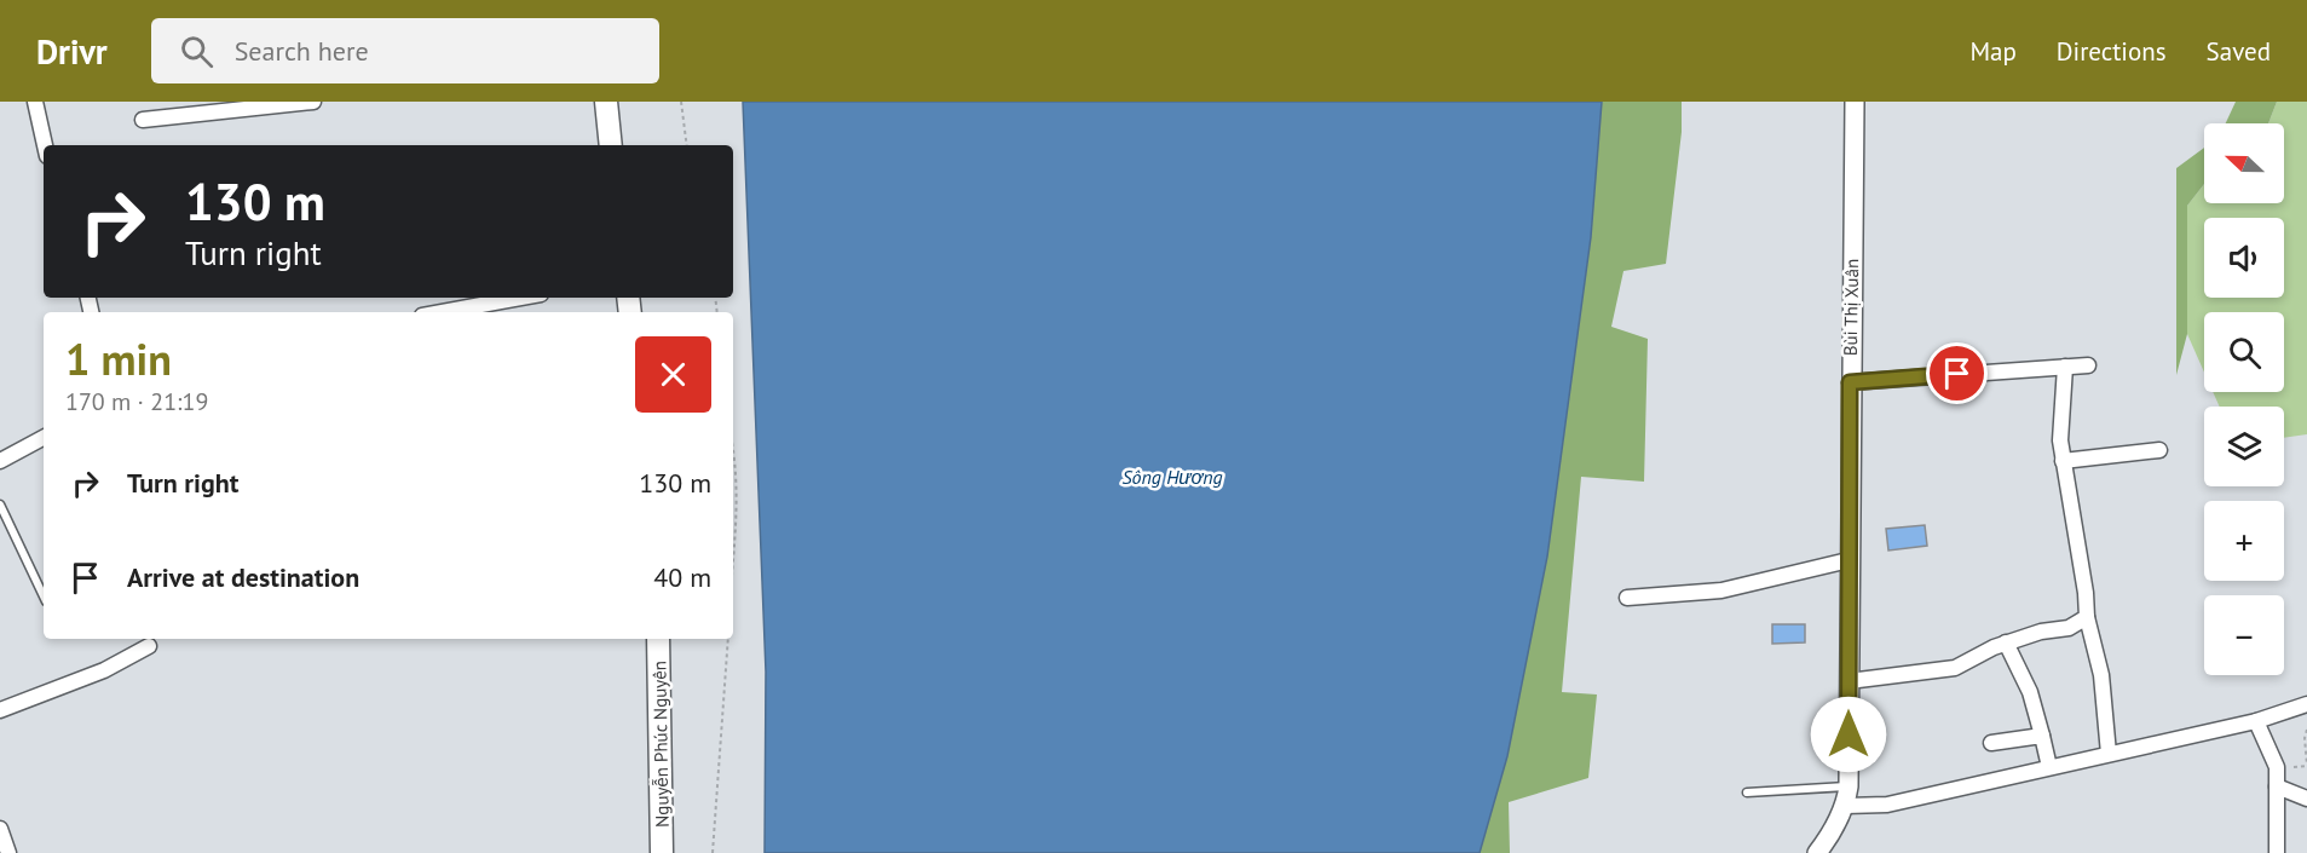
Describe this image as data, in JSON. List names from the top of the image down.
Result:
{
  "streets": {
    "main road": ["Nguyễn Phúc Nguyên"],
    "street": ["Bùi Thị Xuân"]
  },
  "water": ["Sông Hương"],
  "north": "left",
  "page": {
    "header": "Drivr",
    "search": "Search here",
    "nav": ["Map", "Directions", "Saved"],
    "map_buttons": ["+", "−"],
    "turn": ["130 m", "Turn right"],
    "heading": ["1 min", "170 m · 21:19"],
    "list": [
      {
        "name": "Turn right",
        "value": "130 m"
      },
      {
        "name": "Arrive at destination",
        "value": "40 m"
      }
    ]
  }
}
